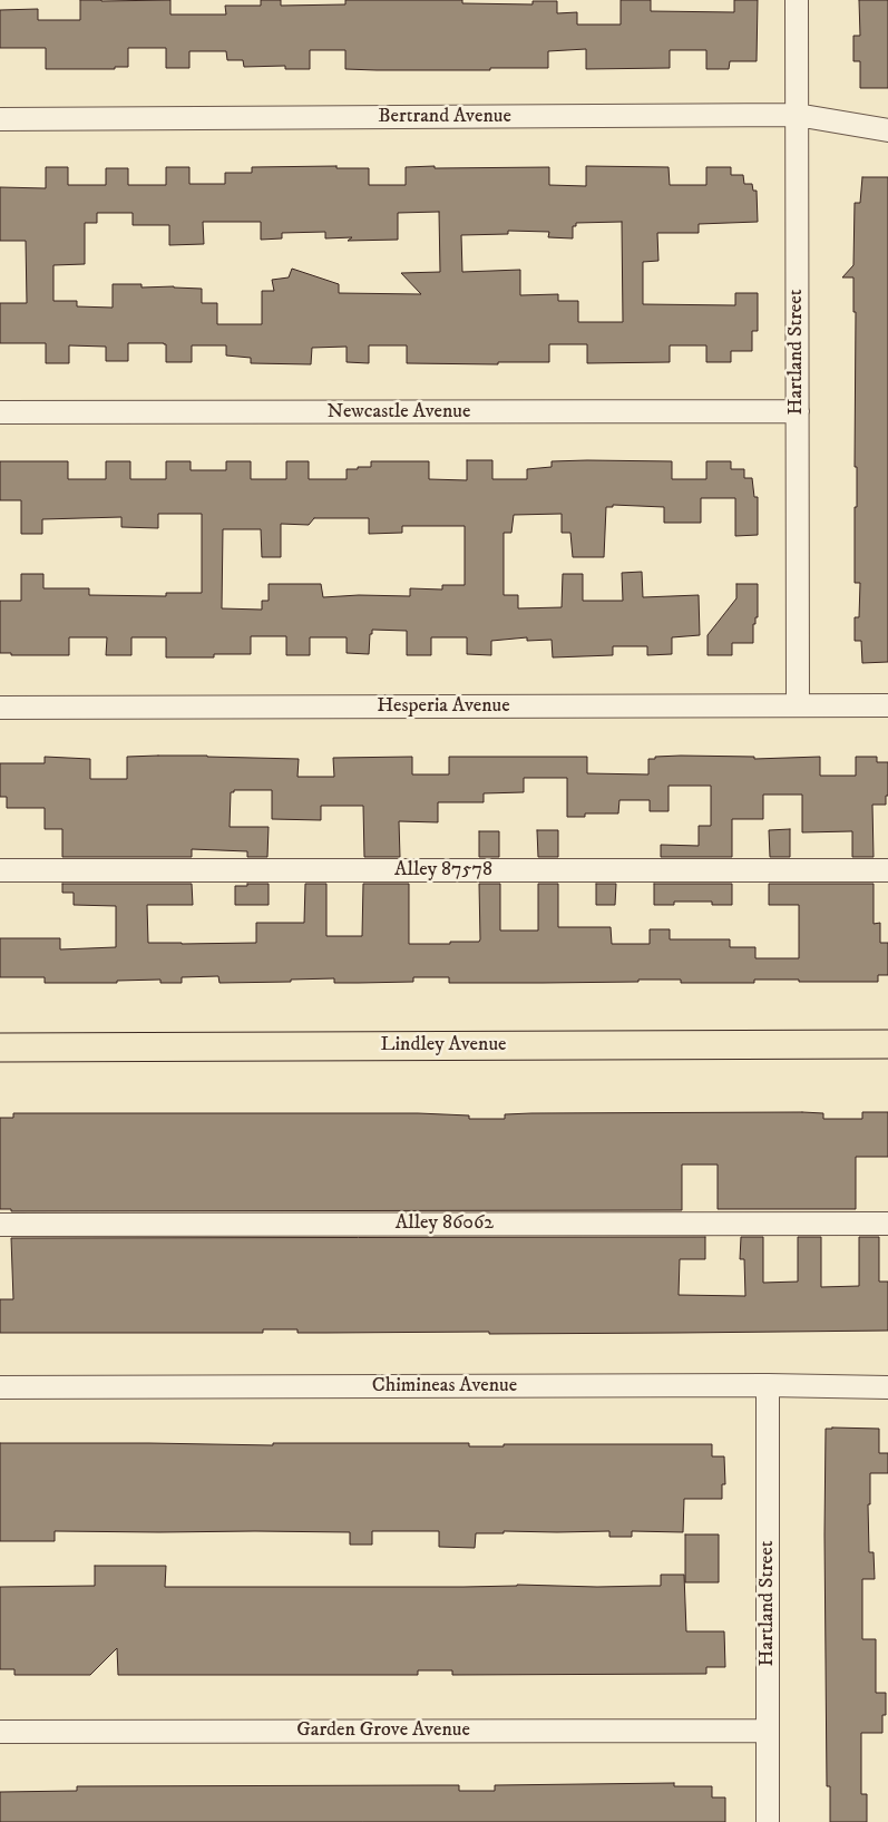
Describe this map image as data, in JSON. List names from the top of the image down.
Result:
{
  "streets": {
    "main road": ["Lindley Avenue"],
    "street": [
      "Bertrand Avenue",
      "Hartland Street",
      "Newcastle Avenue",
      "Hesperia Avenue",
      "Alley 87578",
      "Alley 86062",
      "Chimineas Avenue",
      "Garden Grove Avenue"
    ]
  },
  "crossings": [
    ["Bertrand Avenue", "Hartland Street"],
    ["Hartland Street", "Newcastle Avenue"],
    ["Hartland Street", "Hesperia Avenue"],
    ["Hartland Street", "Chimineas Avenue"],
    ["Hartland Street", "Garden Grove Avenue"]
  ]
}
